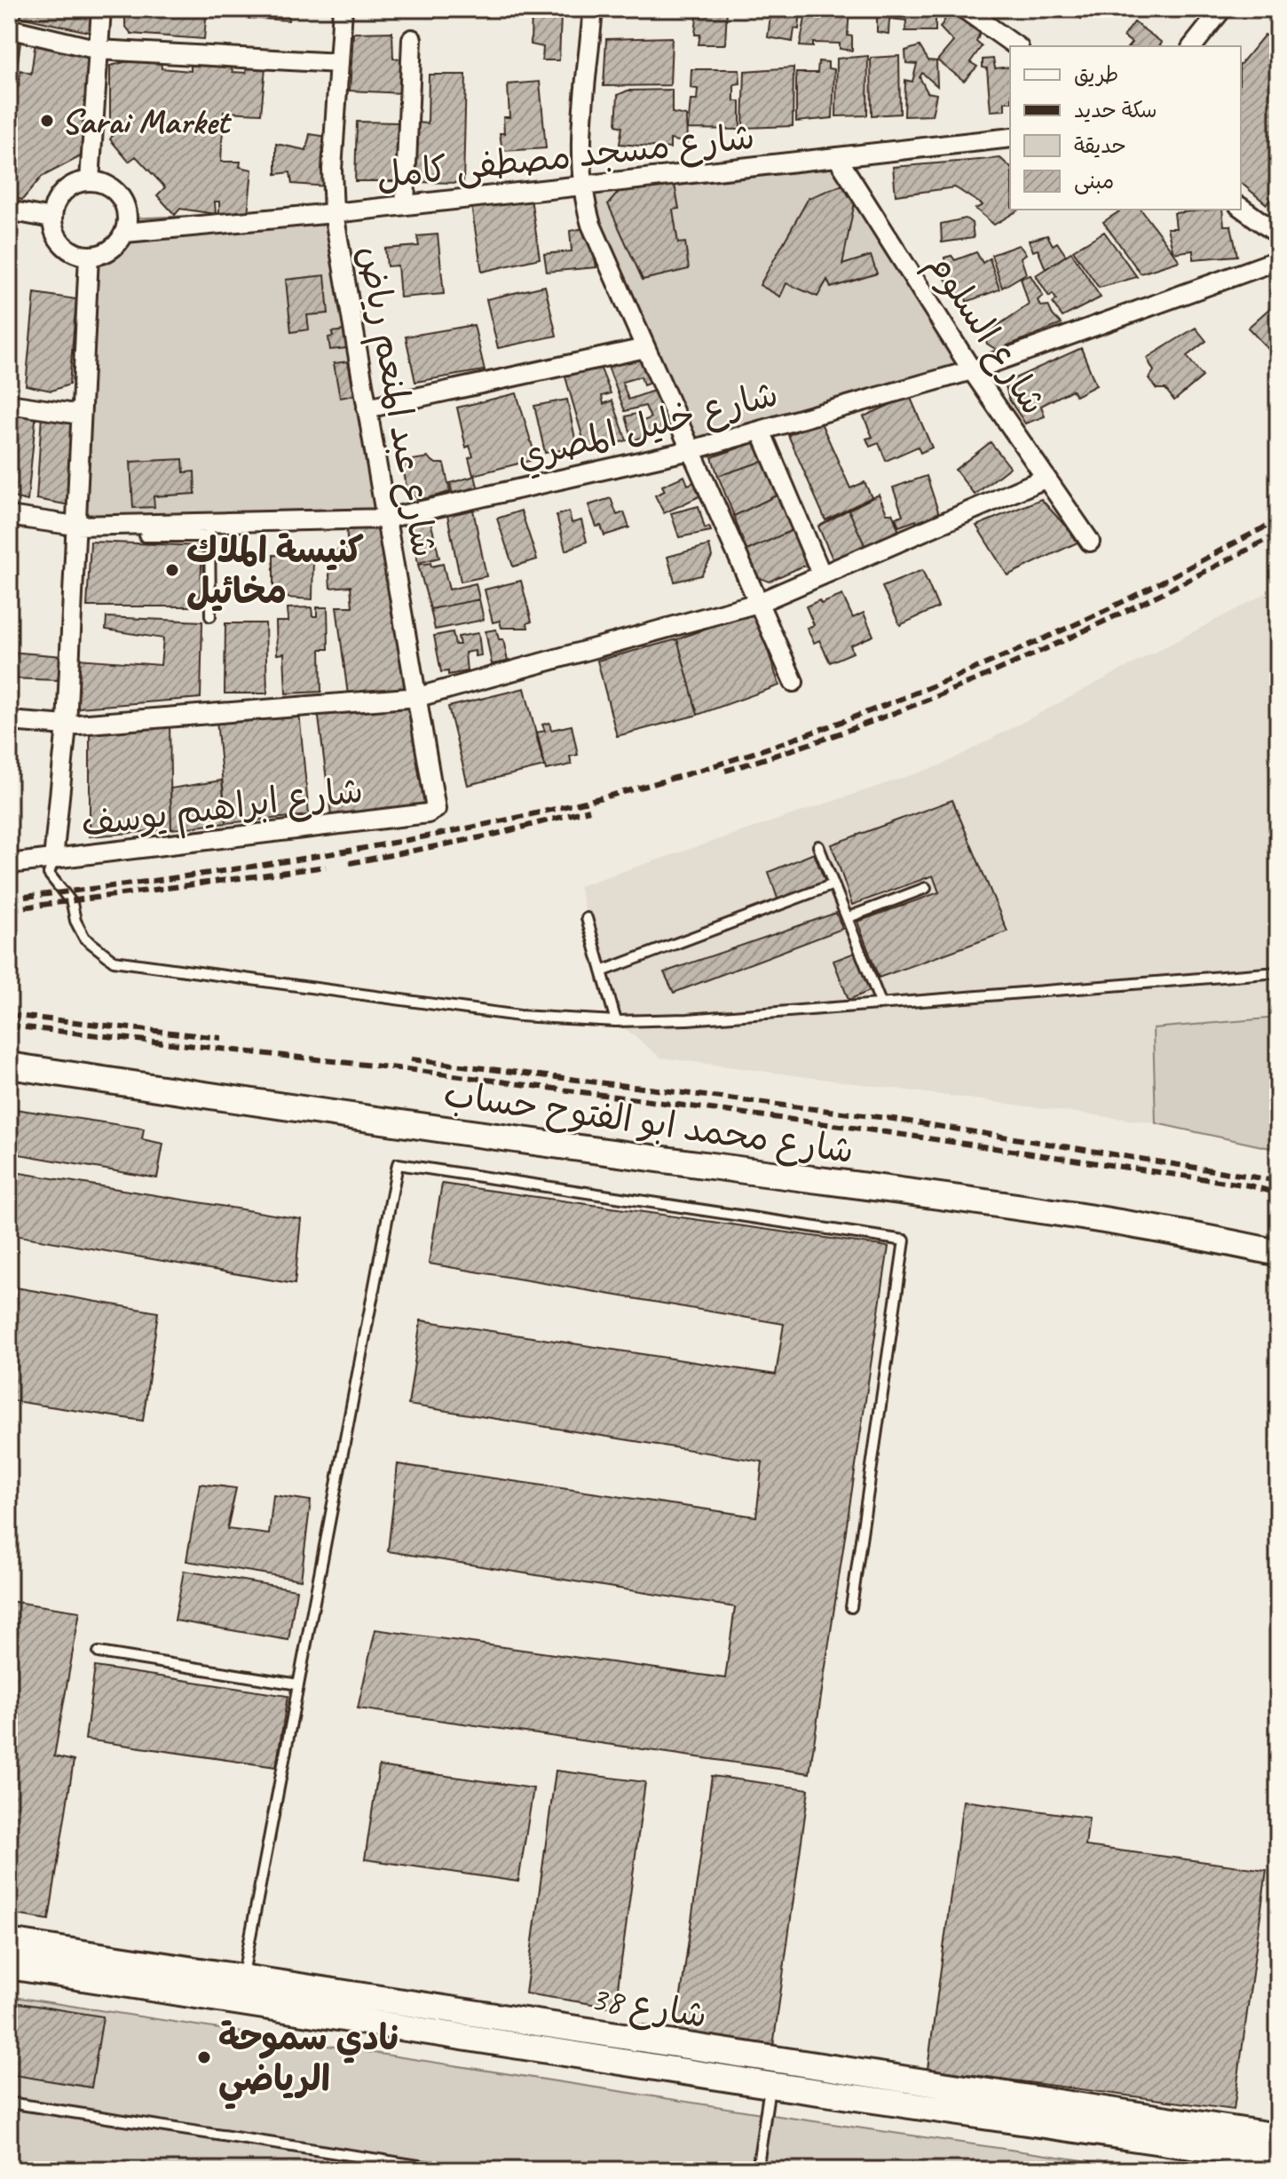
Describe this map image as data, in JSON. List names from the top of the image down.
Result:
{
  "streets": {
    "street": [
      "شارع مسجد مصطفى كامل",
      "شارع السلوم",
      "شارع عبد المنعم رياض",
      "شارع خليل المصري",
      "شارع ابراهيم يوسف",
      "شارع محمد ابو الفتوح حساب",
      "شارع 38"
    ]
  },
  "crossings": [
    ["شارع مسجد مصطفى كامل", "شارع السلوم"],
    ["شارع مسجد مصطفى كامل", "شارع عبد المنعم رياض"],
    ["شارع السلوم", "شارع خليل المصري"],
    ["شارع عبد المنعم رياض", "شارع خليل المصري"],
    ["شارع عبد المنعم رياض", "شارع ابراهيم يوسف"]
  ],
  "places": ["Sarai Market", "كنيسة الملاك مخائيل", "نادي سموحة الرياضي"],
  "legend": [
    "طريق",
    "سكة حديد",
    "حديقة",
    "مبنى"
  ]
}
